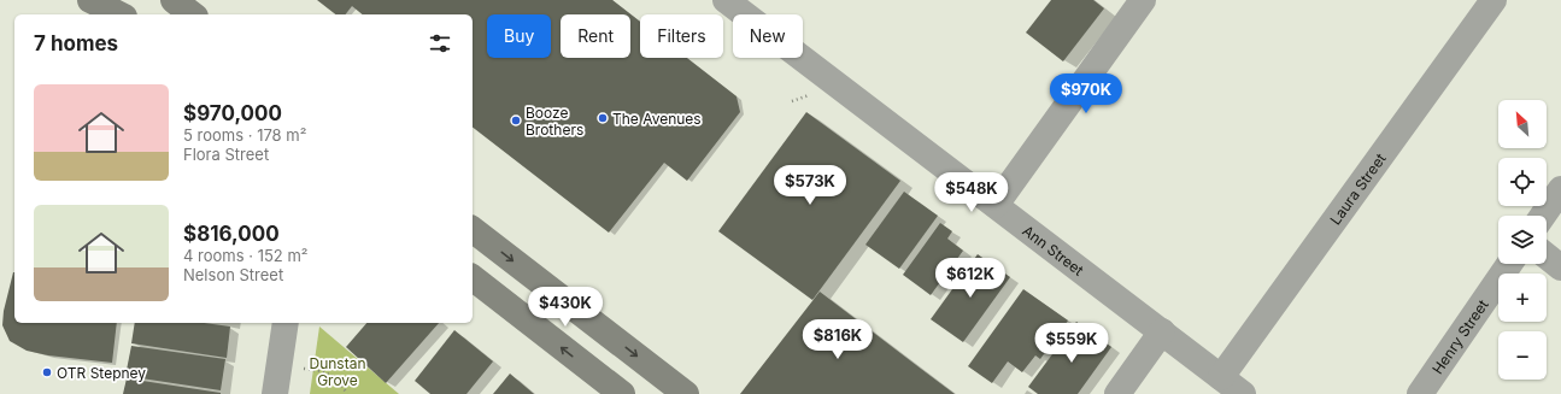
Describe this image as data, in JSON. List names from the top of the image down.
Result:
{
  "streets": {
    "street": ["Laura Street", "Ann Street", "Henry Street"]
  },
  "crossings": [
    ["Laura Street", "Ann Street"]
  ],
  "parks": ["Dunstan Grove"],
  "places": ["The Avenues", "Booze Brothers", "OTR Stepney"],
  "north": "top left",
  "page": {
    "chip": [
      "Buy",
      "Rent",
      "Filters",
      "New"
    ],
    "heading": "7 homes",
    "list": [
      {
        "name": "$970,000",
        "note": "5 rooms · 178 m² · Flora Street"
      },
      {
        "name": "$816,000",
        "note": "4 rooms · 152 m² · Nelson Street"
      }
    ],
    "price": [
      "$970K",
      "$573K",
      "$548K",
      "$612K",
      "$430K",
      "$816K",
      "$559K"
    ],
    "map_buttons": ["+", "−"]
  }
}
